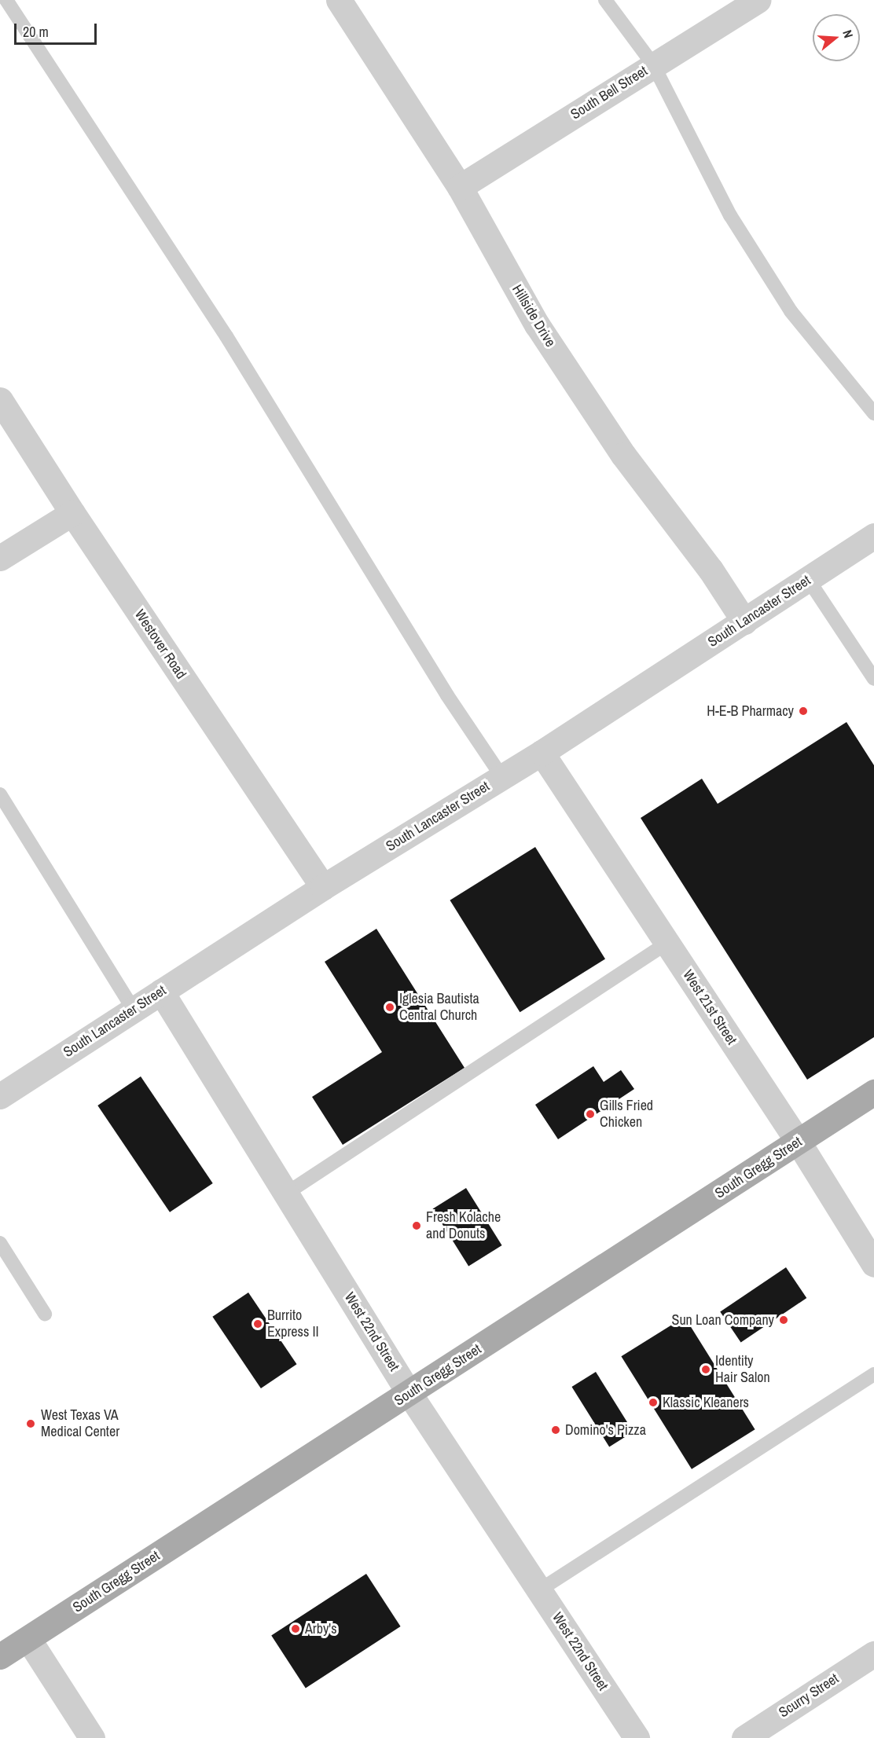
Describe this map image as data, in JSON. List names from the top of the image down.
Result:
{
  "streets": {
    "main road": ["South Gregg Street"],
    "street": [
      "South Bell Street",
      "Hillside Drive",
      "South Lancaster Street",
      "Westover Road",
      "West 21st Street",
      "West 22nd Street",
      "Scurry Street"
    ]
  },
  "crossings": [
    ["South Bell Street", "Hillside Drive"],
    ["Hillside Drive", "South Lancaster Street"],
    ["South Lancaster Street", "Westover Road"],
    ["South Lancaster Street", "West 21st Street"],
    ["South Lancaster Street", "West 22nd Street"],
    ["West 21st Street", "South Gregg Street"],
    ["South Gregg Street", "West 22nd Street"]
  ],
  "places": [
    "H-E-B Pharmacy",
    "Iglesia Bautista Central Church",
    "Gills Fried Chicken",
    "Fresh Kolache and Donuts",
    "Sun Loan Company",
    "Burrito Express II",
    "Identity Hair Salon",
    "Klassic Kleaners",
    "West Texas VA Medical Center",
    "Domino's Pizza",
    "Arby's"
  ],
  "scale_bar": "20 m",
  "north": "right"
}
